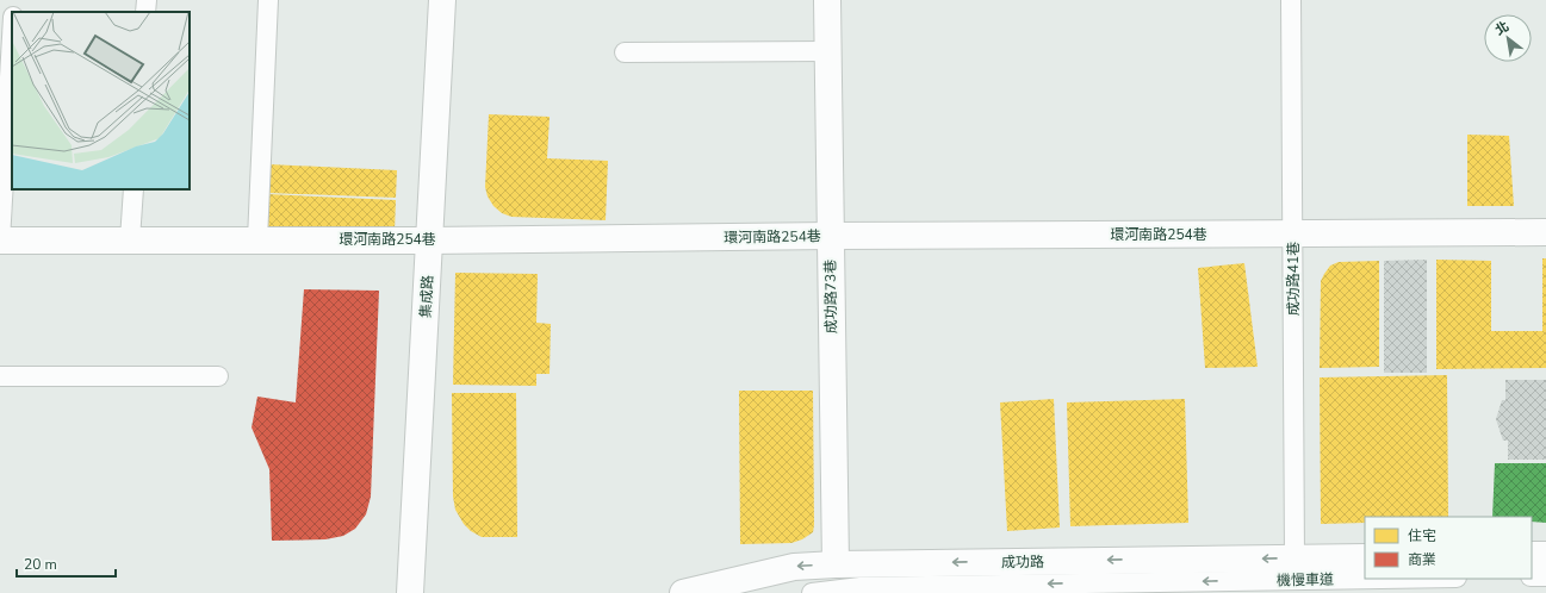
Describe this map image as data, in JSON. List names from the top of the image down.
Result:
{
  "streets": {
    "street": [
      "環河南路254巷",
      "集成路",
      "成功路73巷",
      "成功路"
    ],
    "lane": ["成功路41巷", "機慢車道"]
  },
  "crossings": [
    ["環河南路254巷", "成功路41巷"],
    ["環河南路254巷", "集成路"],
    ["環河南路254巷", "成功路73巷"],
    ["成功路41巷", "成功路"],
    ["成功路73巷", "成功路"]
  ],
  "one_way": ["成功路", "機慢車道"],
  "legend": ["住宅", "商業"],
  "scale_bar": "20 m",
  "north": "top left"
}
